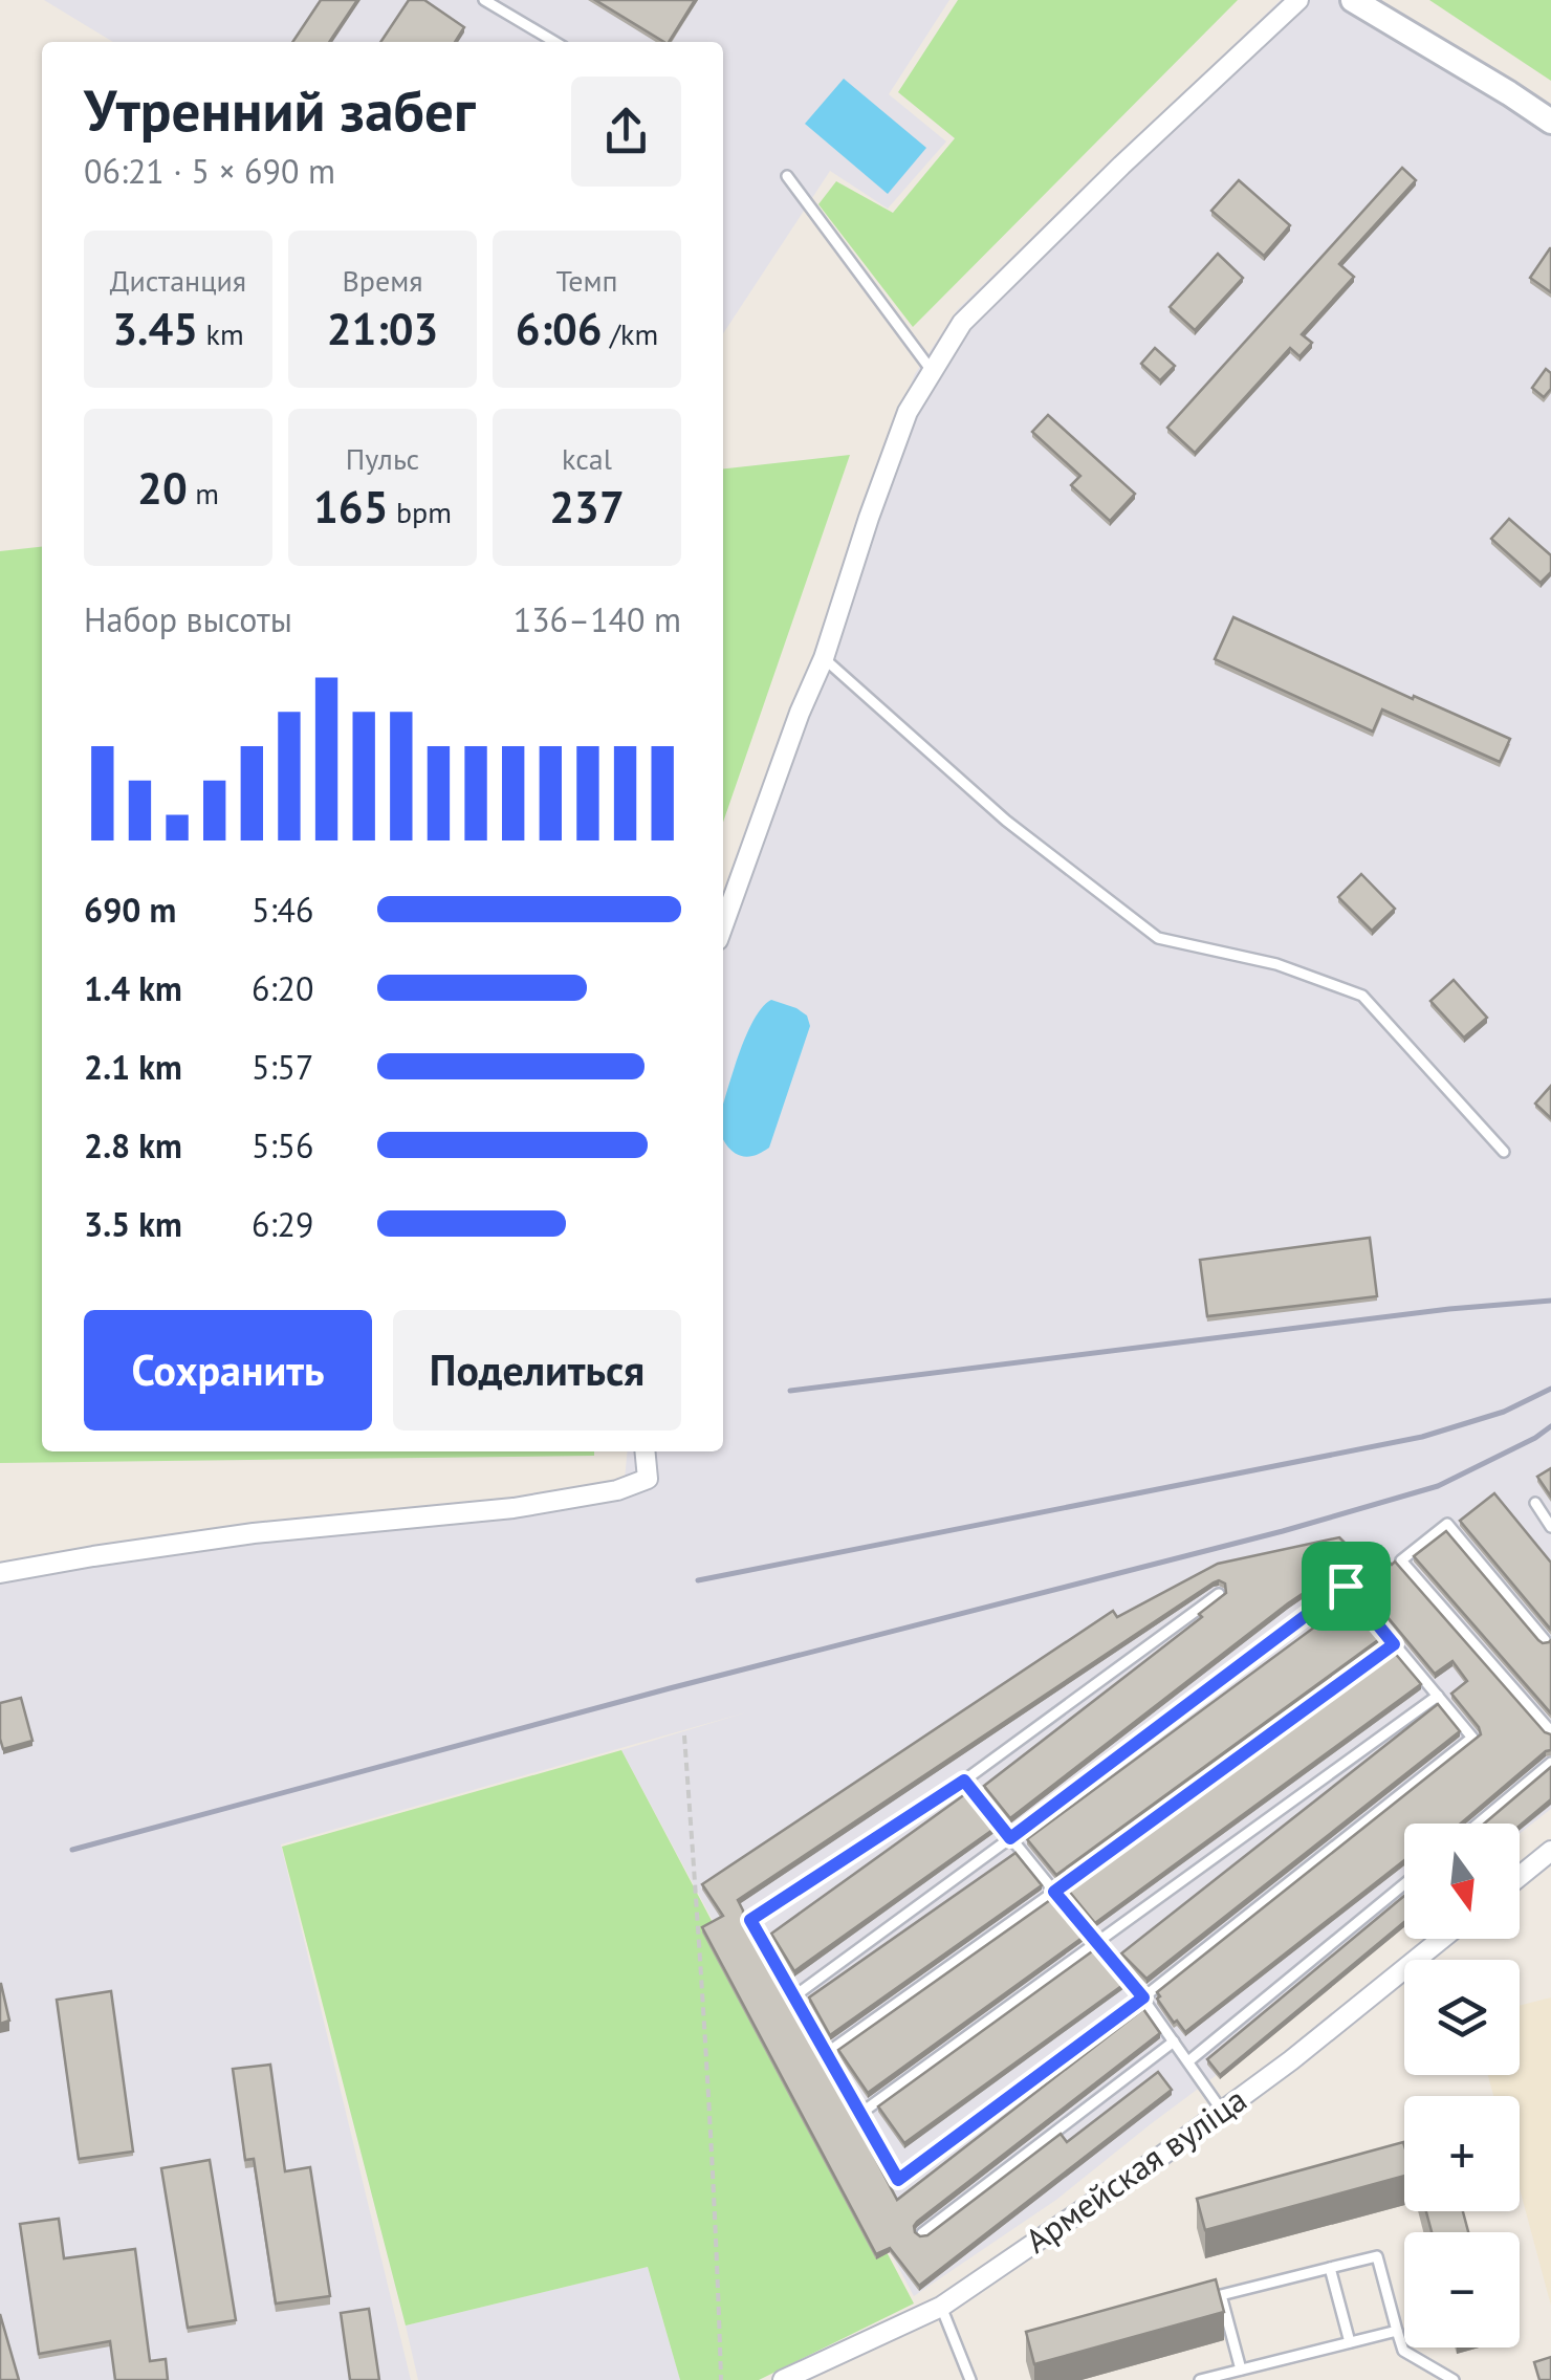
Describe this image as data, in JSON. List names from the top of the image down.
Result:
{
  "streets": {
    "street": ["Армейская вуліца"]
  },
  "north": "bottom",
  "page": {
    "heading": ["Утренний забег", "06:21 · 5 × 690 m"],
    "stats": [
      ["Дистанция", "3.45 km"],
      ["Время", "21:03"],
      ["Темп", "6:06 /km"],
      ["20 m"],
      ["Пульс", "165 bpm"],
      ["kcal", "237"]
    ],
    "chart": ["Набор высоты", "136–140 m"],
    "list": [
      {
        "name": "690 m",
        "note": "5:46"
      },
      {
        "name": "1.4 km",
        "note": "6:20"
      },
      {
        "name": "2.1 km",
        "note": "5:57"
      },
      {
        "name": "2.8 km",
        "note": "5:56"
      },
      {
        "name": "3.5 km",
        "note": "6:29"
      }
    ],
    "buttons": ["Сохранить", "Поделиться"],
    "map_buttons": ["+", "−"]
  }
}
